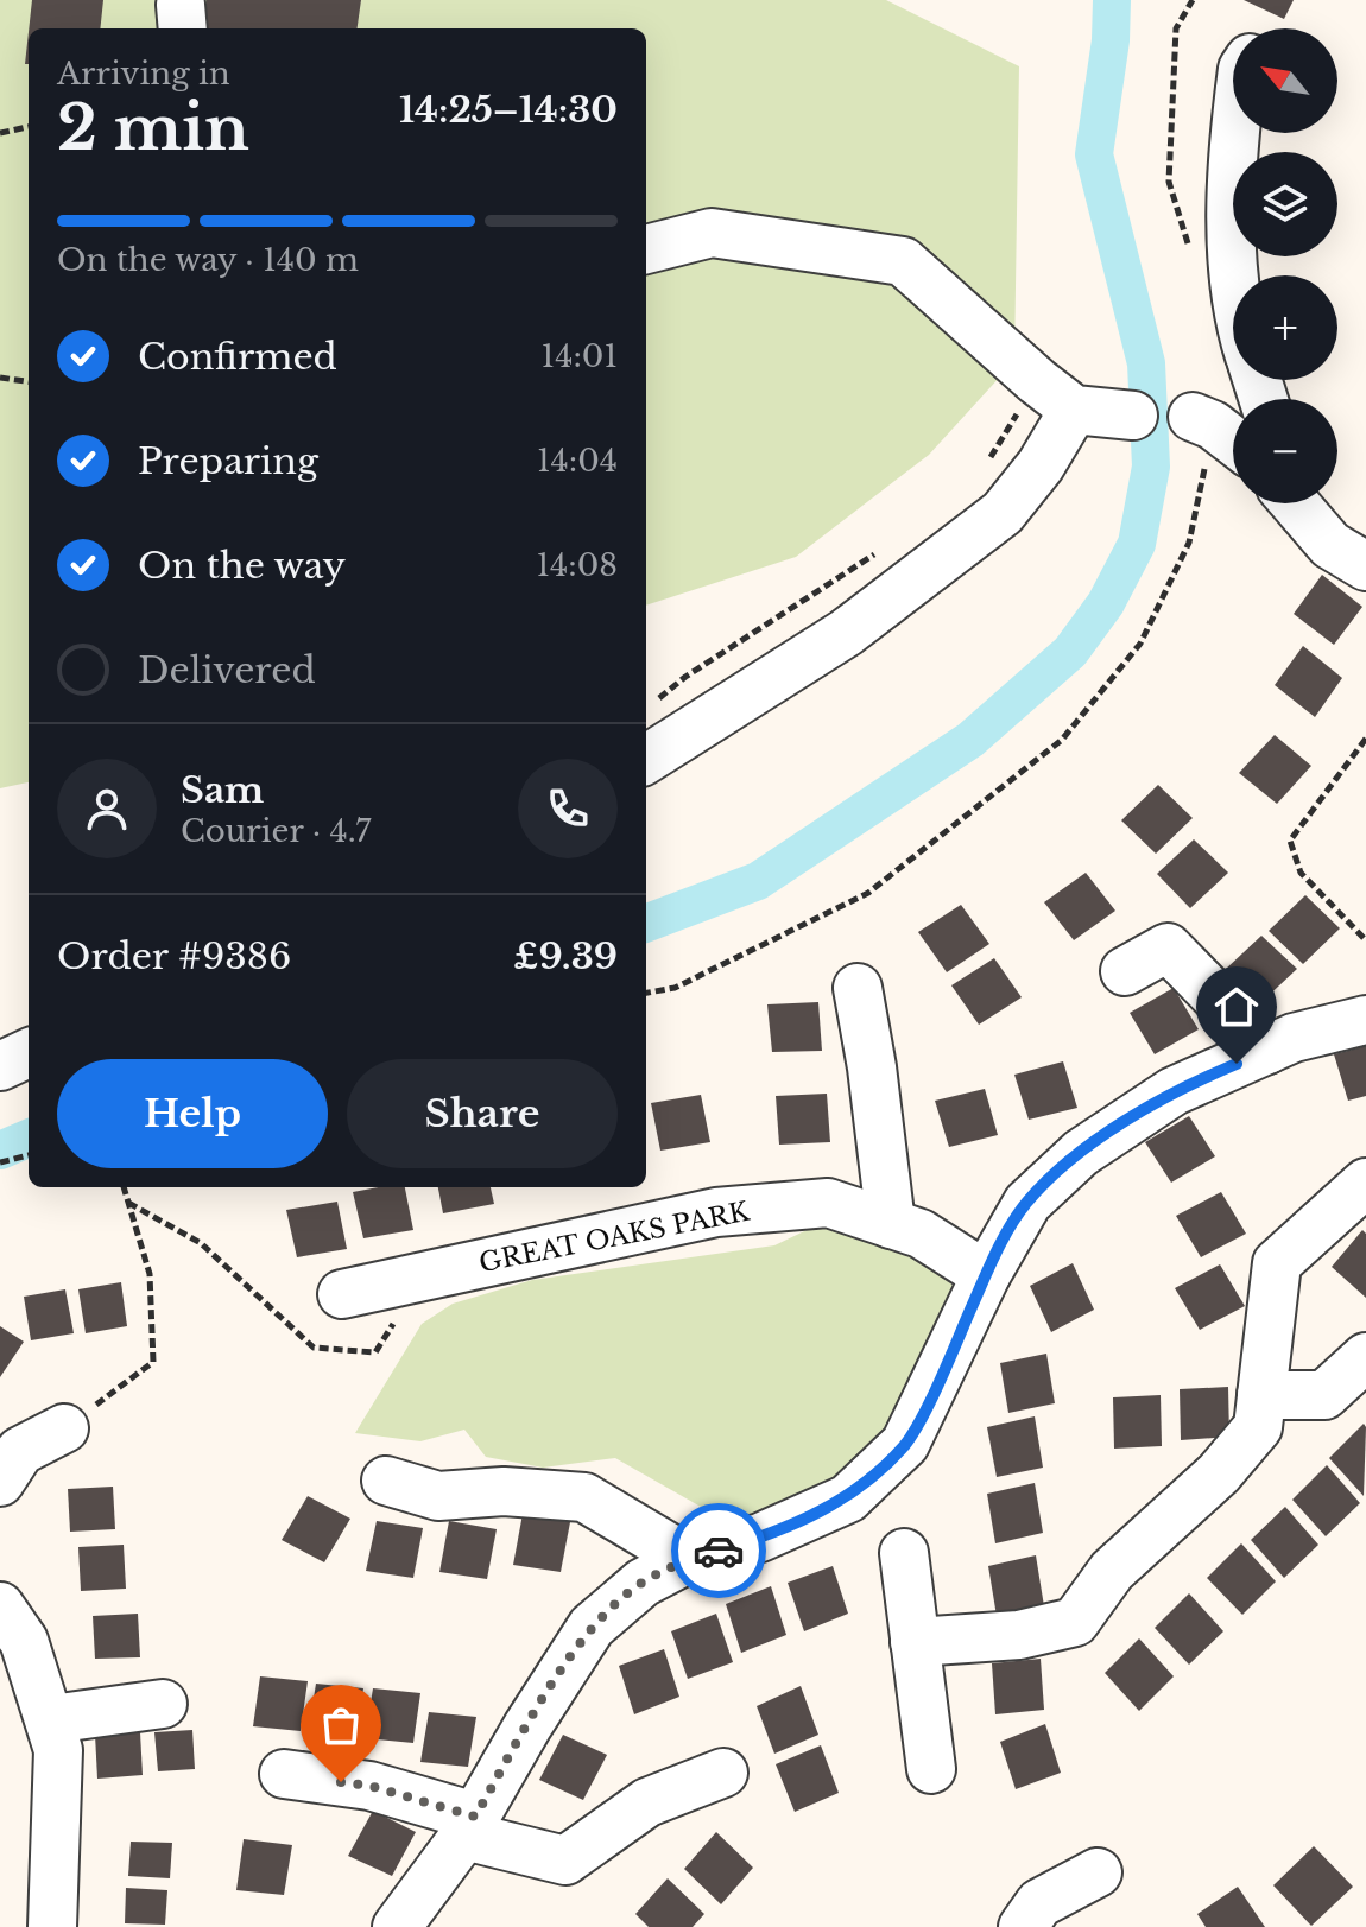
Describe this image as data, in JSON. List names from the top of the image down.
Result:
{
  "streets": {
    "street": ["GREAT OAKS PARK"]
  },
  "north": "top left",
  "page": {
    "map_buttons": ["+", "−"],
    "heading": ["2 min", "Arriving in", "14:25–14:30"],
    "panel": [
      "Sam",
      "Courier · 4.7",
      "Order #9386",
      "£9.39"
    ],
    "bar": "On the way · 140 m",
    "list": [
      ["Confirmed", "14:01"],
      ["Preparing", "14:04"],
      ["On the way", "14:08"],
      "Delivered"
    ],
    "buttons": ["Help", "Share"]
  }
}
